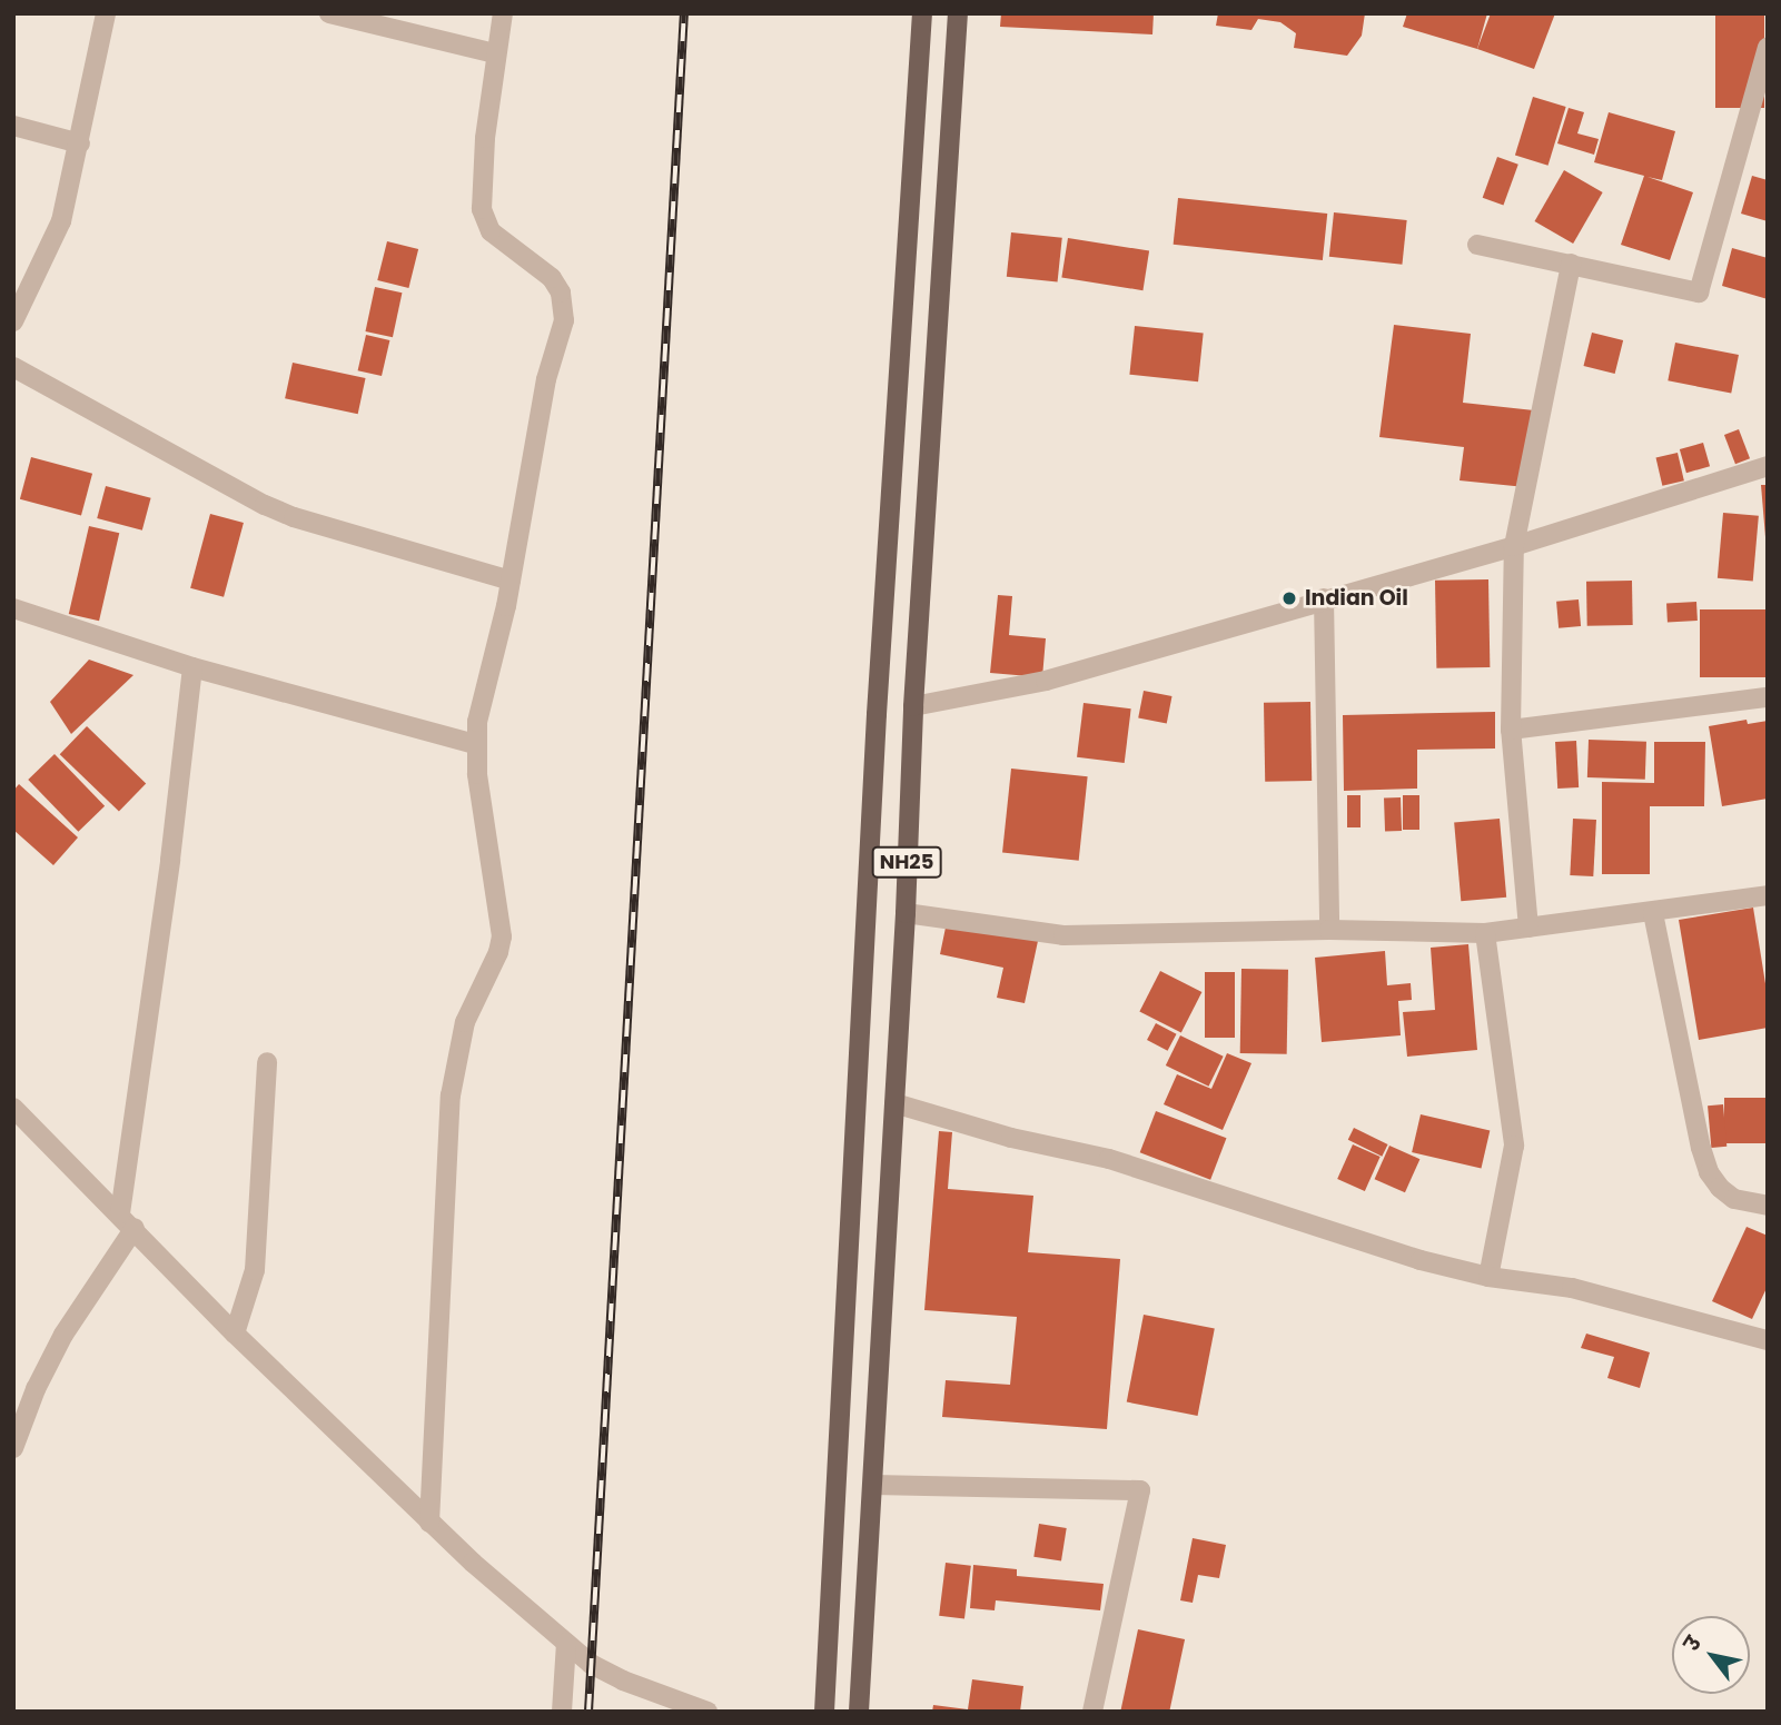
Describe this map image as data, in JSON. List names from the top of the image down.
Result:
{
  "streets": {
    "main road": ["NH25"]
  },
  "places": ["Indian Oil"],
  "north": "top left"
}
